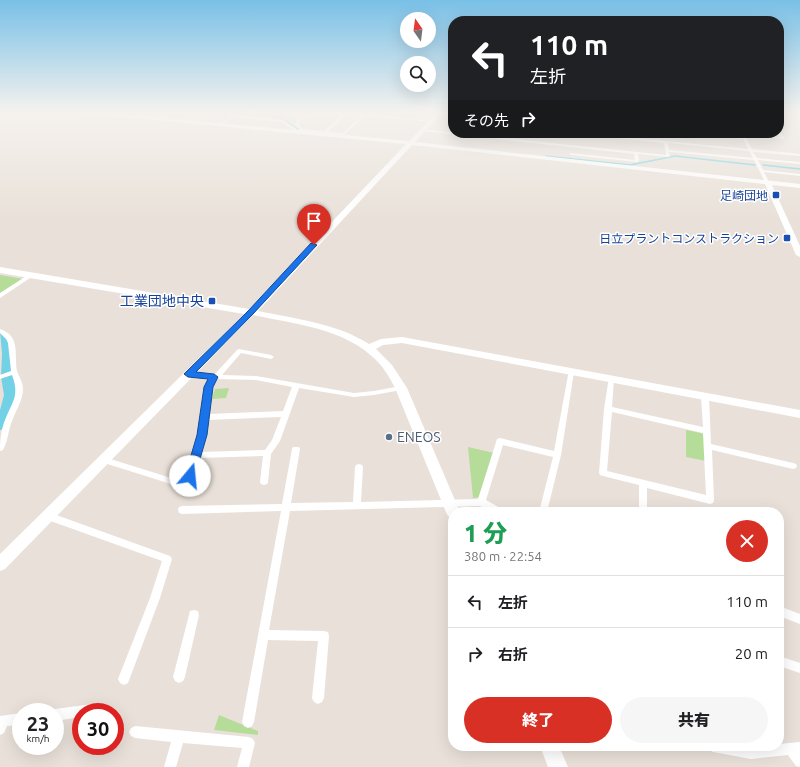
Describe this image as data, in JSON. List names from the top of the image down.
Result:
{
  "places": {
    "transit": ["足崎団地", "日立プラントコンストラクション", "工業団地中央"],
    "other": ["ENEOS"]
  },
  "north": "top",
  "page": {
    "turn": ["110 m", "左折"],
    "then": "その先",
    "heading": ["1 分", "380 m · 22:54"],
    "list": [
      {
        "name": "左折",
        "value": "110 m"
      },
      {
        "name": "右折",
        "value": "20 m"
      }
    ],
    "buttons": ["終了", "共有"],
    "speed": "23 km/h",
    "limit": "30"
  }
}
